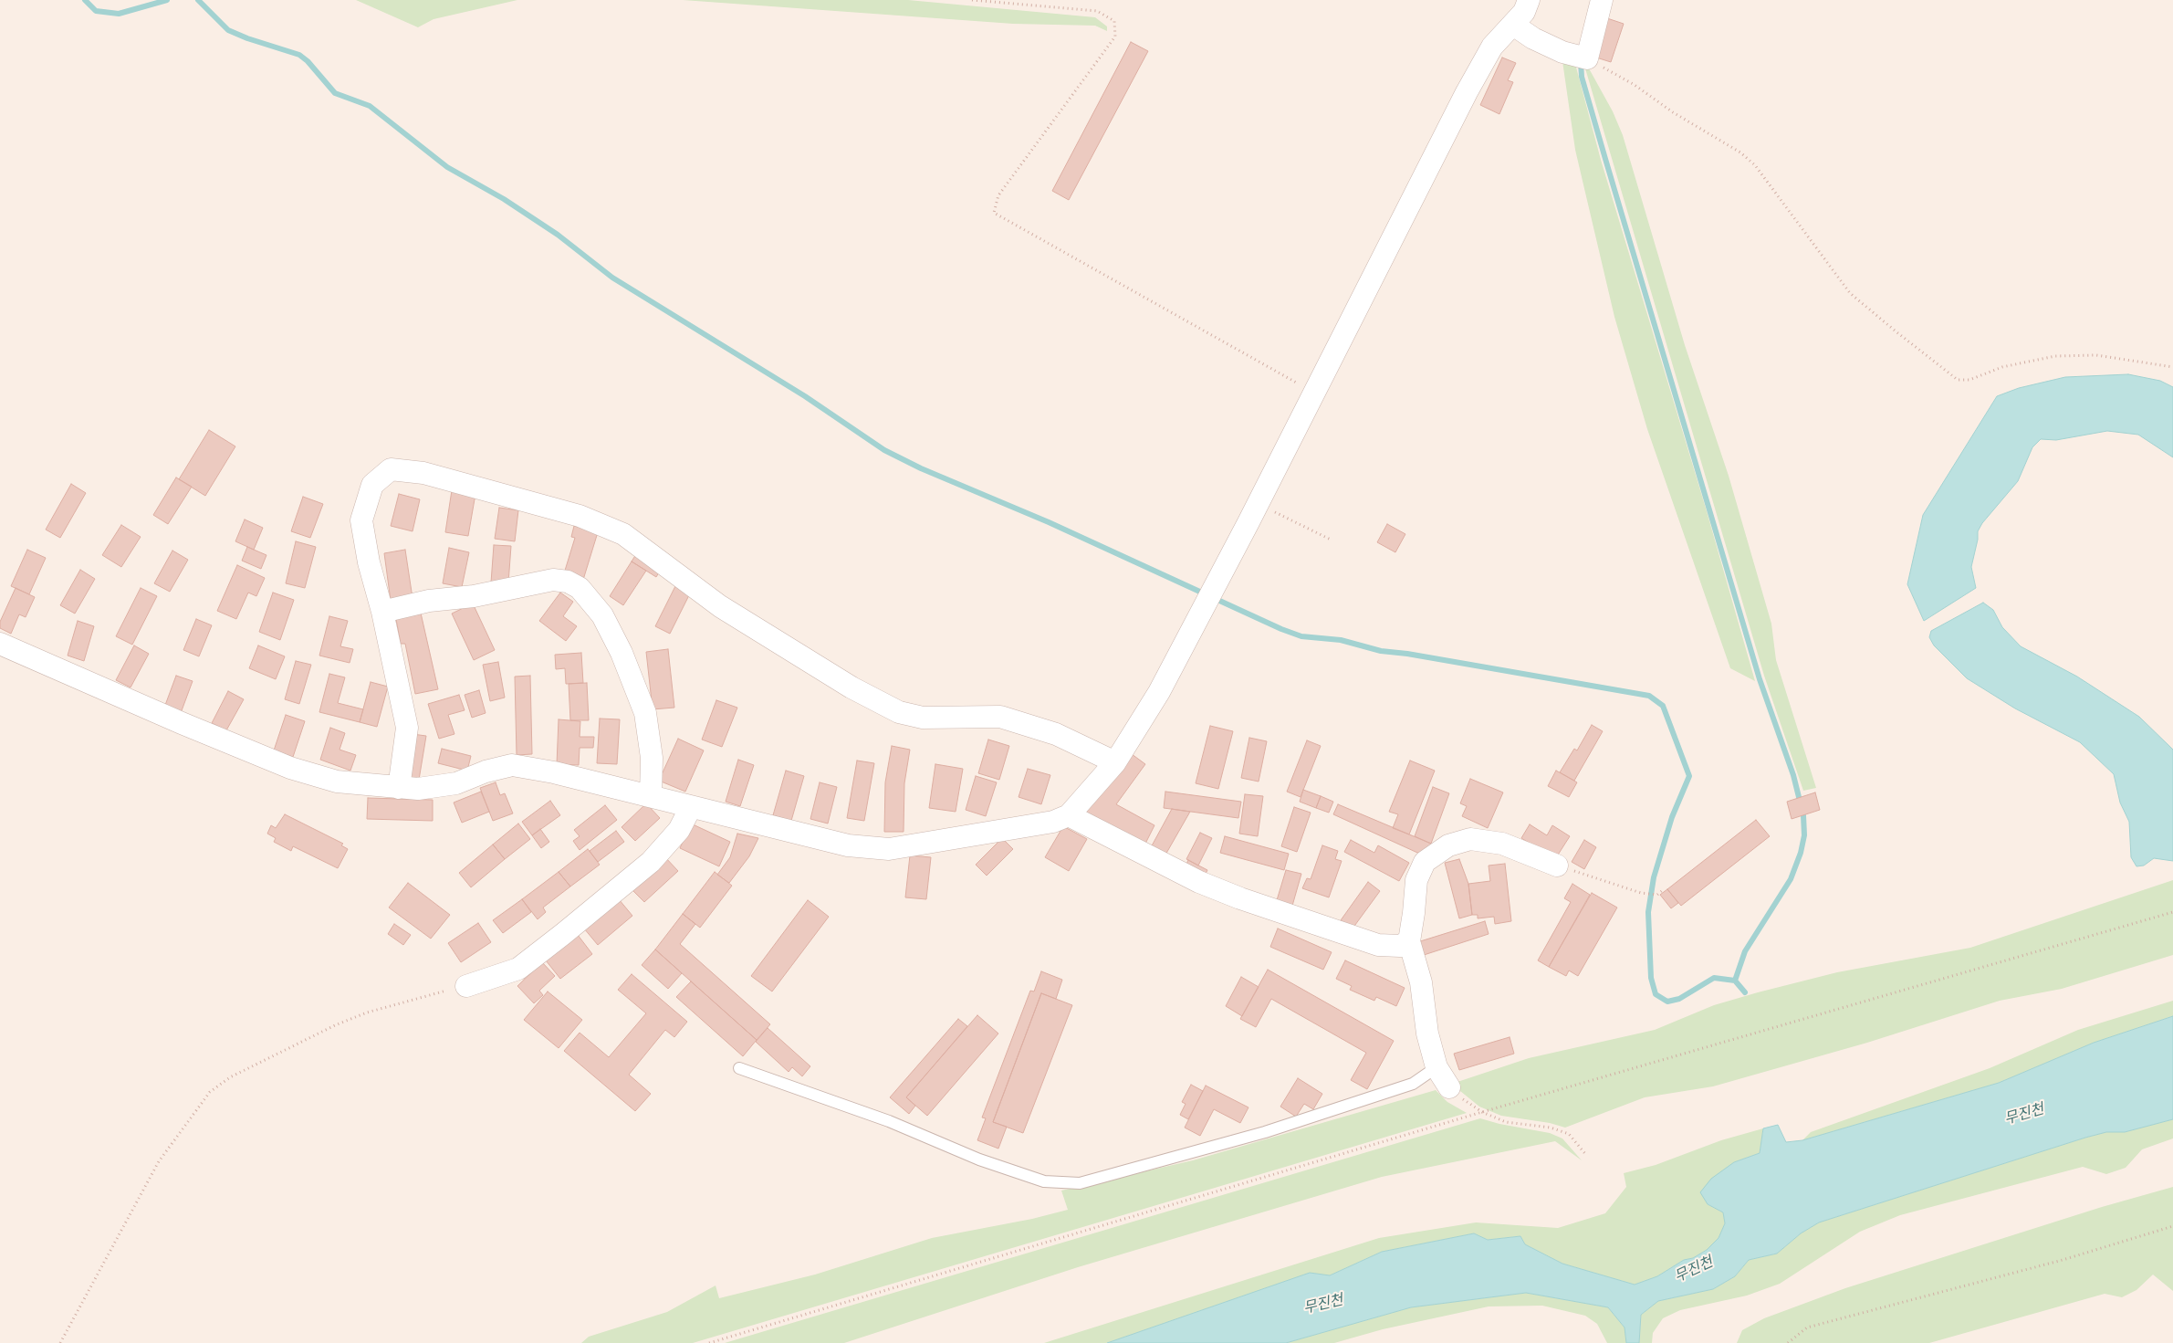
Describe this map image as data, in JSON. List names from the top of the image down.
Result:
{
  "water": ["무진천"]
}
